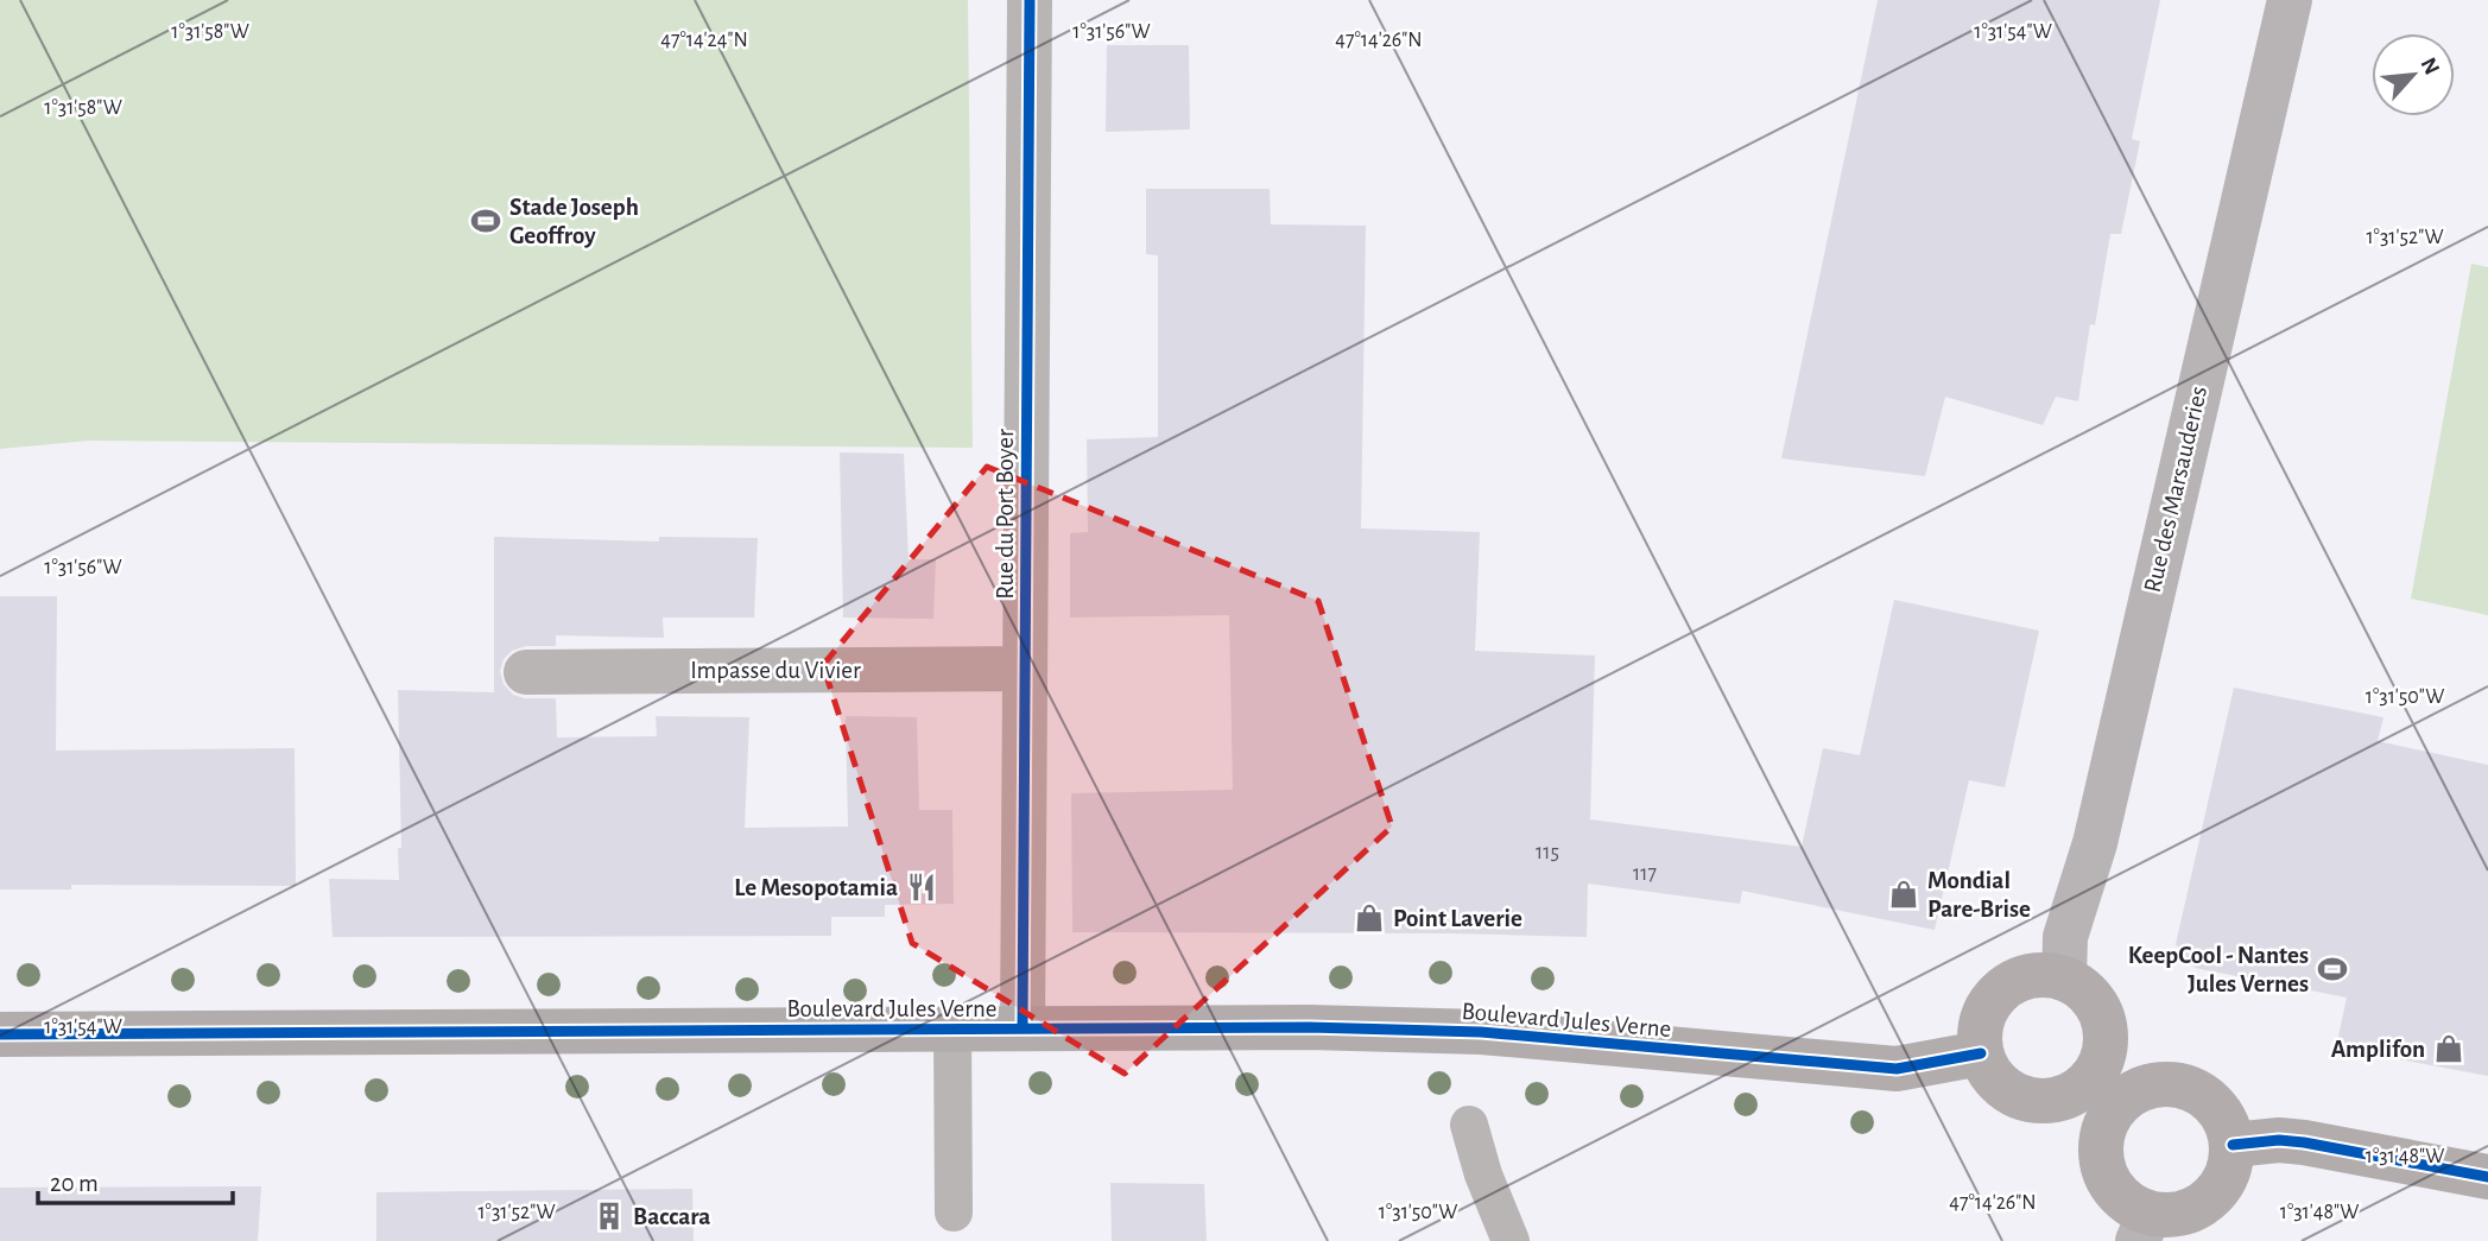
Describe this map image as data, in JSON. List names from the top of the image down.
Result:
{
  "streets": {
    "main road": ["Boulevard Jules Verne"],
    "street": ["Rue des Marsauderies", "Rue du Port Boyer", "Impasse du Vivier"]
  },
  "crossings": [
    ["Rue des Marsauderies", "Boulevard Jules Verne"],
    ["Rue du Port Boyer", "Impasse du Vivier"],
    ["Rue du Port Boyer", "Boulevard Jules Verne"]
  ],
  "places": {
    "sports": ["Stade Joseph Geoffroy", "KeepCool - Nantes Jules Vernes"],
    "restaurant": ["Le Mesopotamia"],
    "shop": ["Mondial Pare-Brise", "Point Laverie", "Amplifon"],
    "building": ["Baccara"]
  },
  "house_numbers": ["115", "117"],
  "scale_bar": "20 m",
  "north": "top right",
  "coordinates": [
    "1°31'58\"W",
    "1°31'56\"W",
    "1°31'54\"W",
    "47°14'24\"N",
    "47°14'26\"N",
    "1°31'52\"W",
    "1°31'50\"W",
    "1°31'48\"W"
  ]
}
